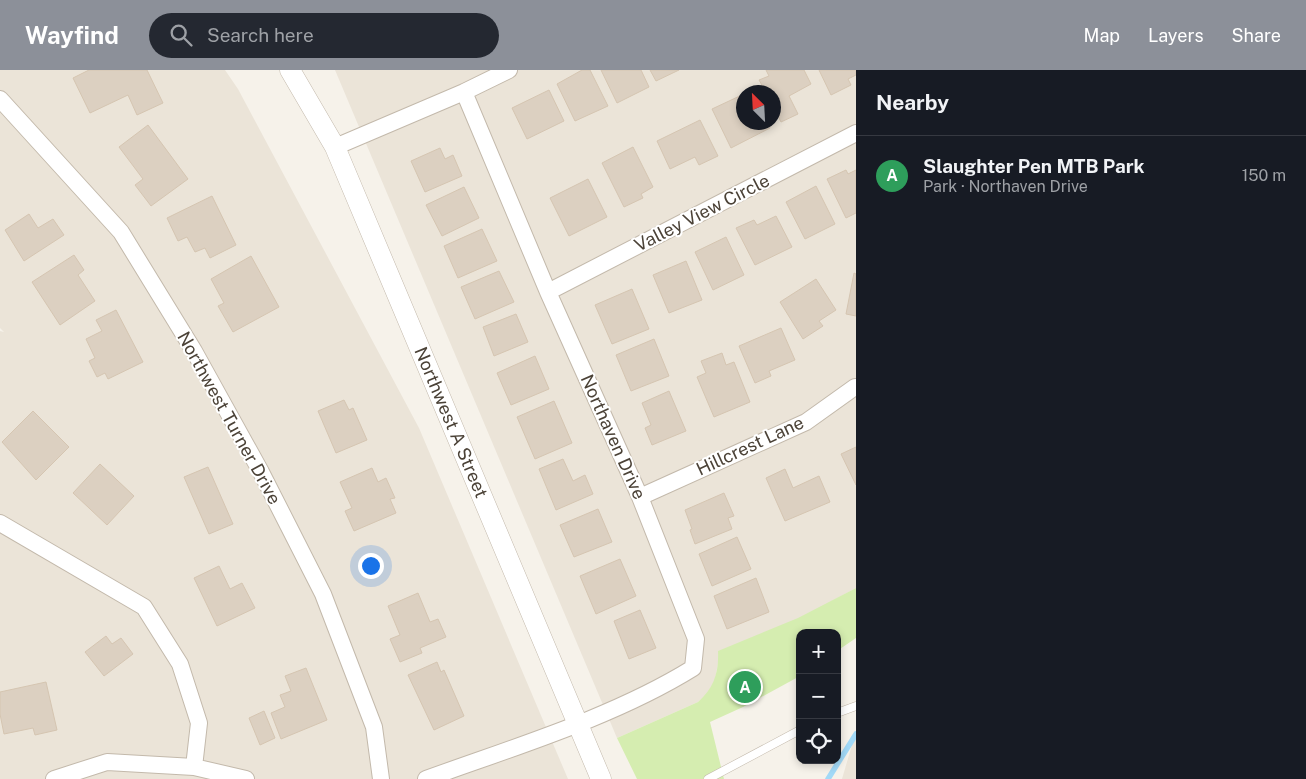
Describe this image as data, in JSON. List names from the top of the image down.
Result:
{
  "streets": {
    "street": [
      "Valley View Circle",
      "Northwest Turner Drive",
      "Northwest A Street",
      "Northaven Drive",
      "Hillcrest Lane"
    ]
  },
  "crossings": [
    ["Valley View Circle", "Northaven Drive"],
    ["Northwest A Street", "Northaven Drive"],
    ["Northaven Drive", "Hillcrest Lane"]
  ],
  "north": "top left",
  "page": {
    "header": "Wayfind",
    "search": "Search here",
    "nav": ["Map", "Layers", "Share"],
    "heading": "Nearby",
    "list": [
      {
        "mark": "A",
        "name": "Slaughter Pen MTB Park",
        "note": "Park · Northaven Drive",
        "value": "150 m"
      }
    ],
    "map_buttons": ["+", "−"],
    "pins": "A"
  }
}
